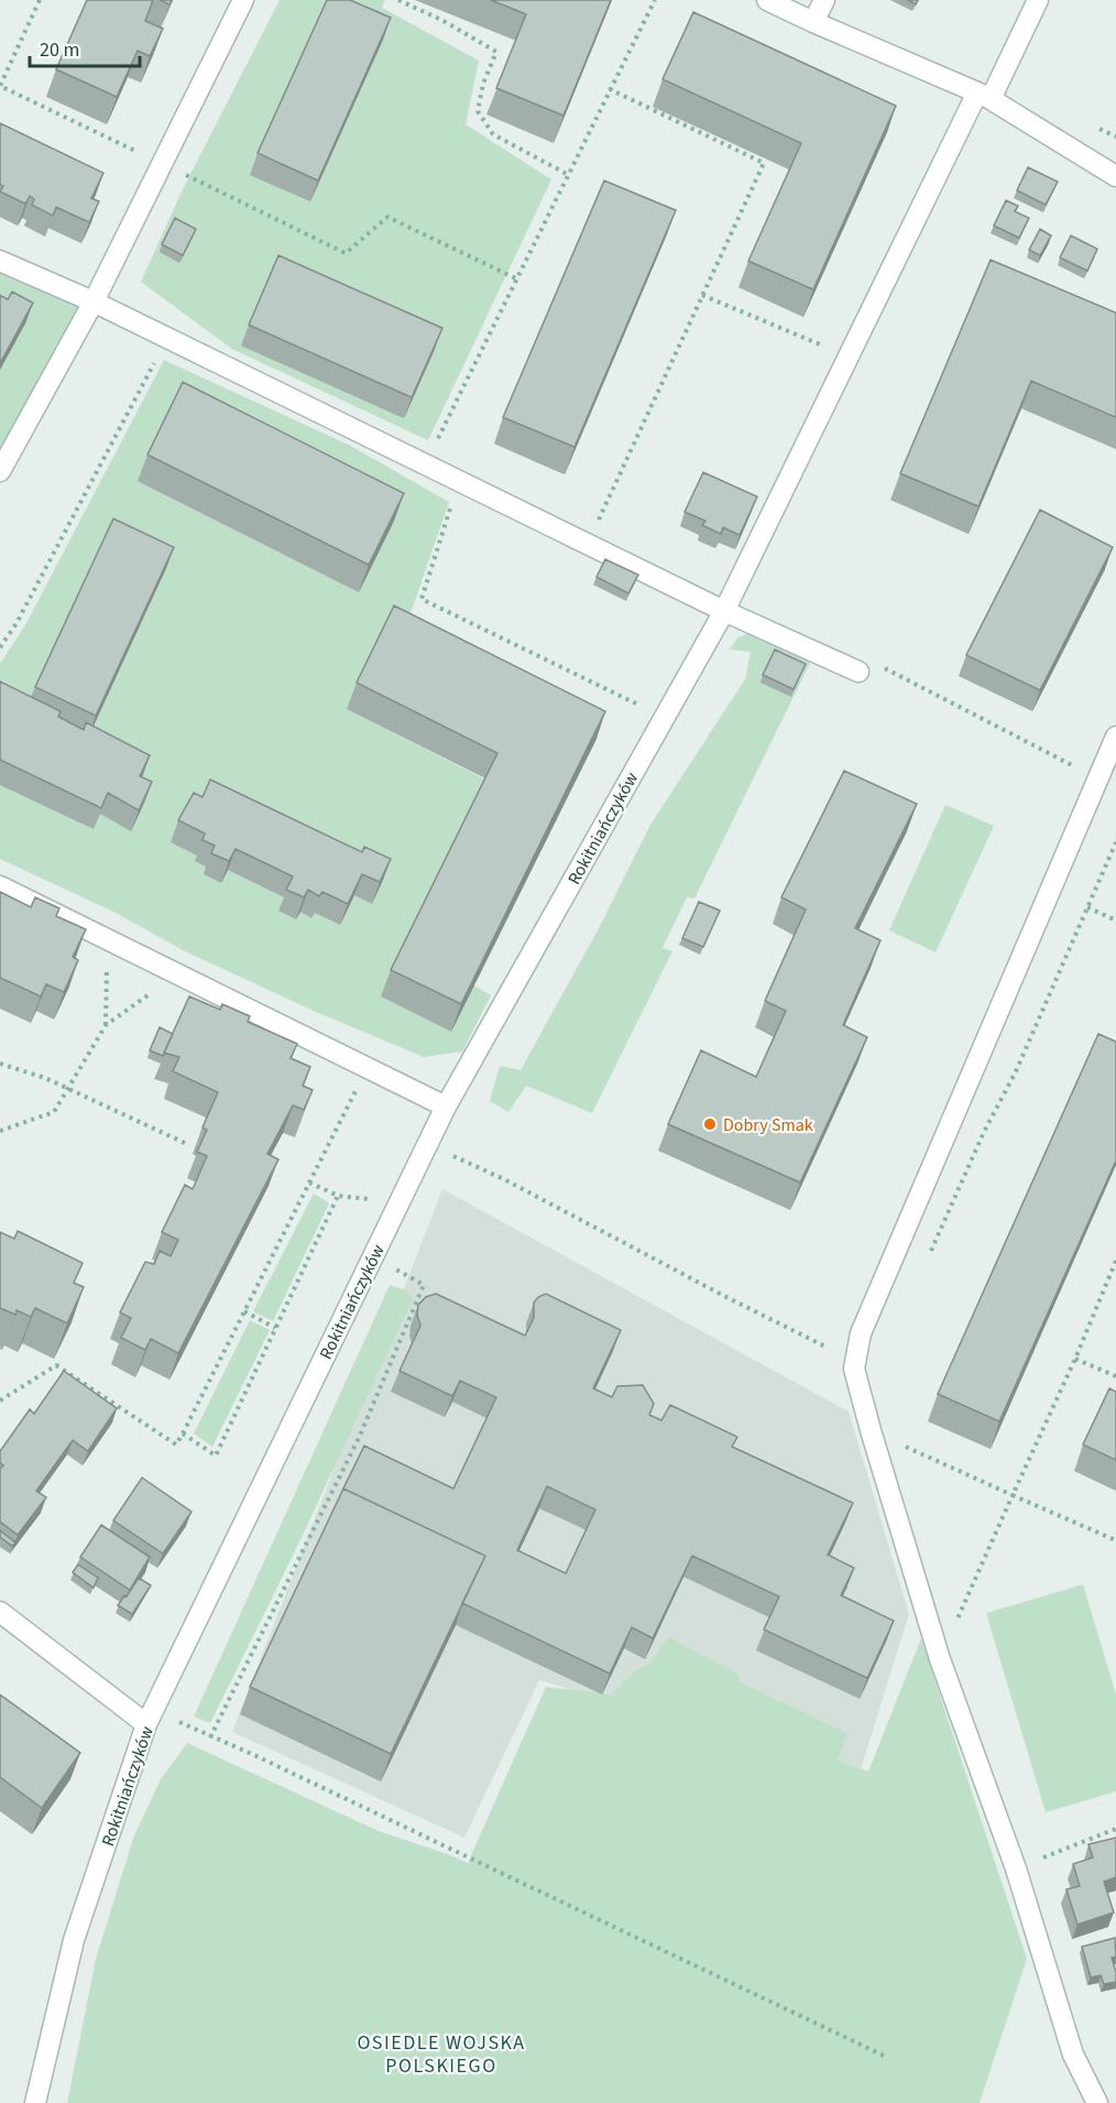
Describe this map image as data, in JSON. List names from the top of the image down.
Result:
{
  "streets": {
    "street": ["Rokitniańczyków"]
  },
  "districts": ["OSIEDLE WOJSKA POLSKIEGO"],
  "places": ["Dobry Smak"],
  "scale_bar": "20 m"
}
